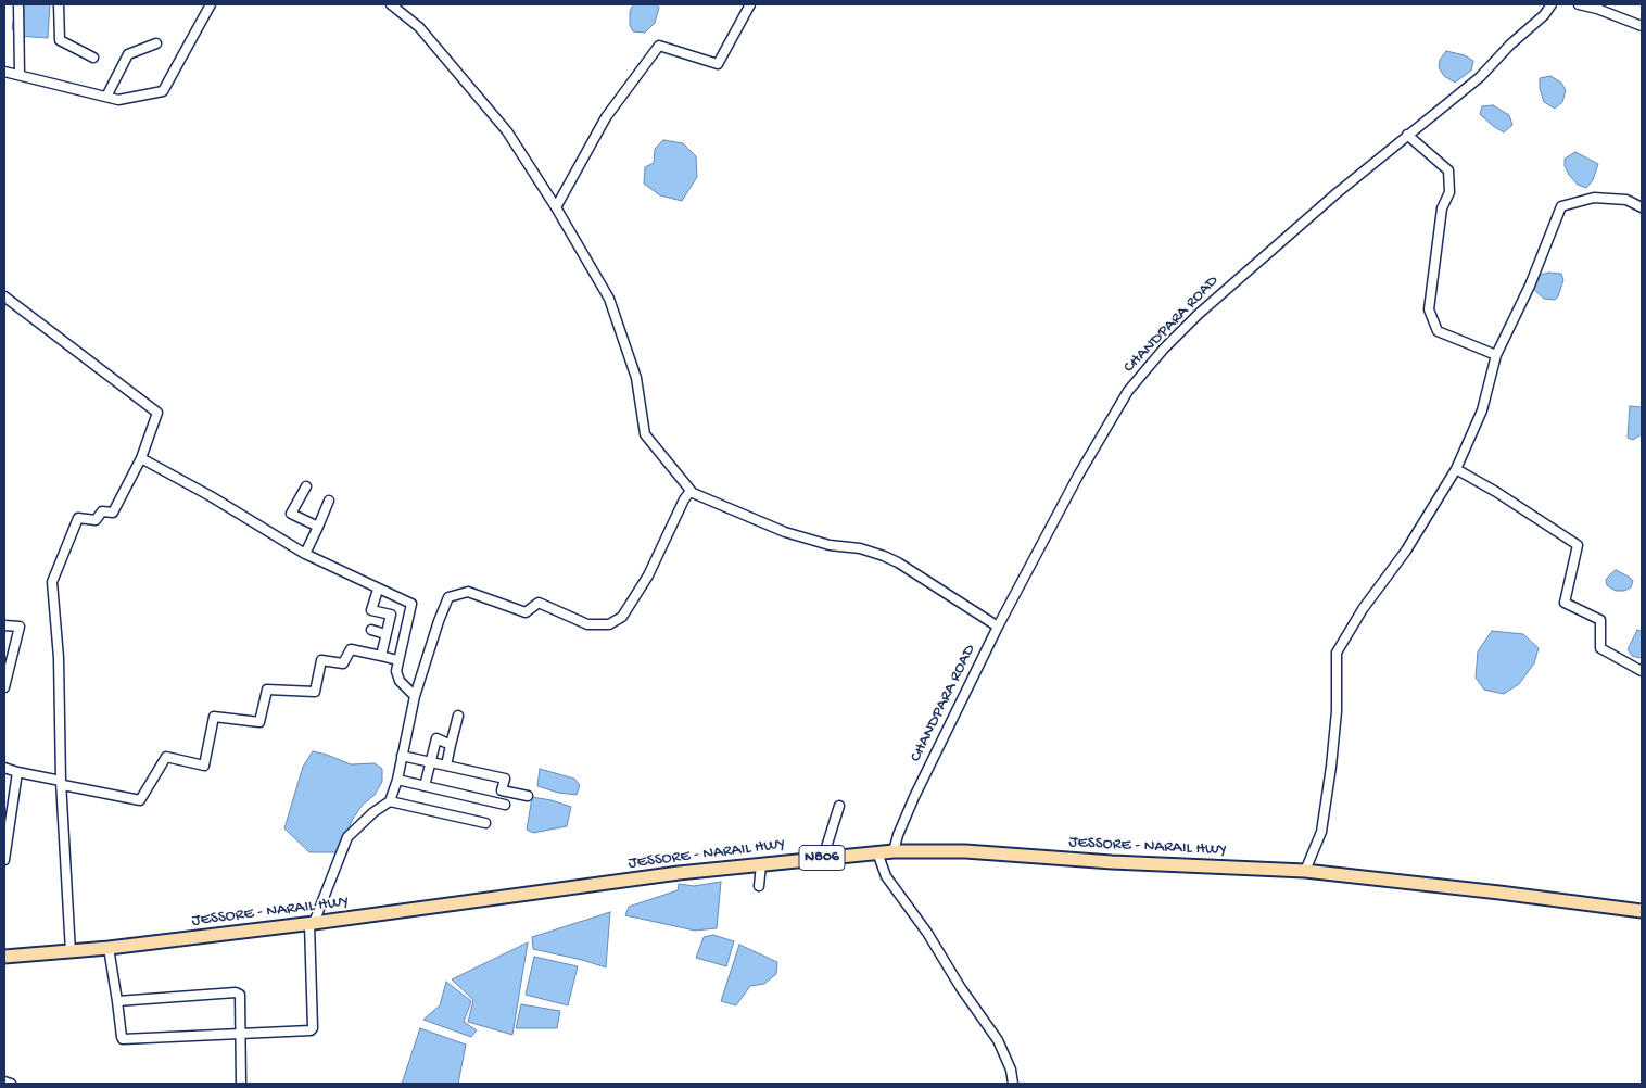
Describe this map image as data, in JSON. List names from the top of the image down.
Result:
{
  "streets": {
    "highway": ["JESSORE - NARAIL HWY", "N806"],
    "street": ["CHANDPARA ROAD"]
  },
  "crossings": [
    ["CHANDPARA ROAD", "JESSORE - NARAIL HWY"]
  ]
}
